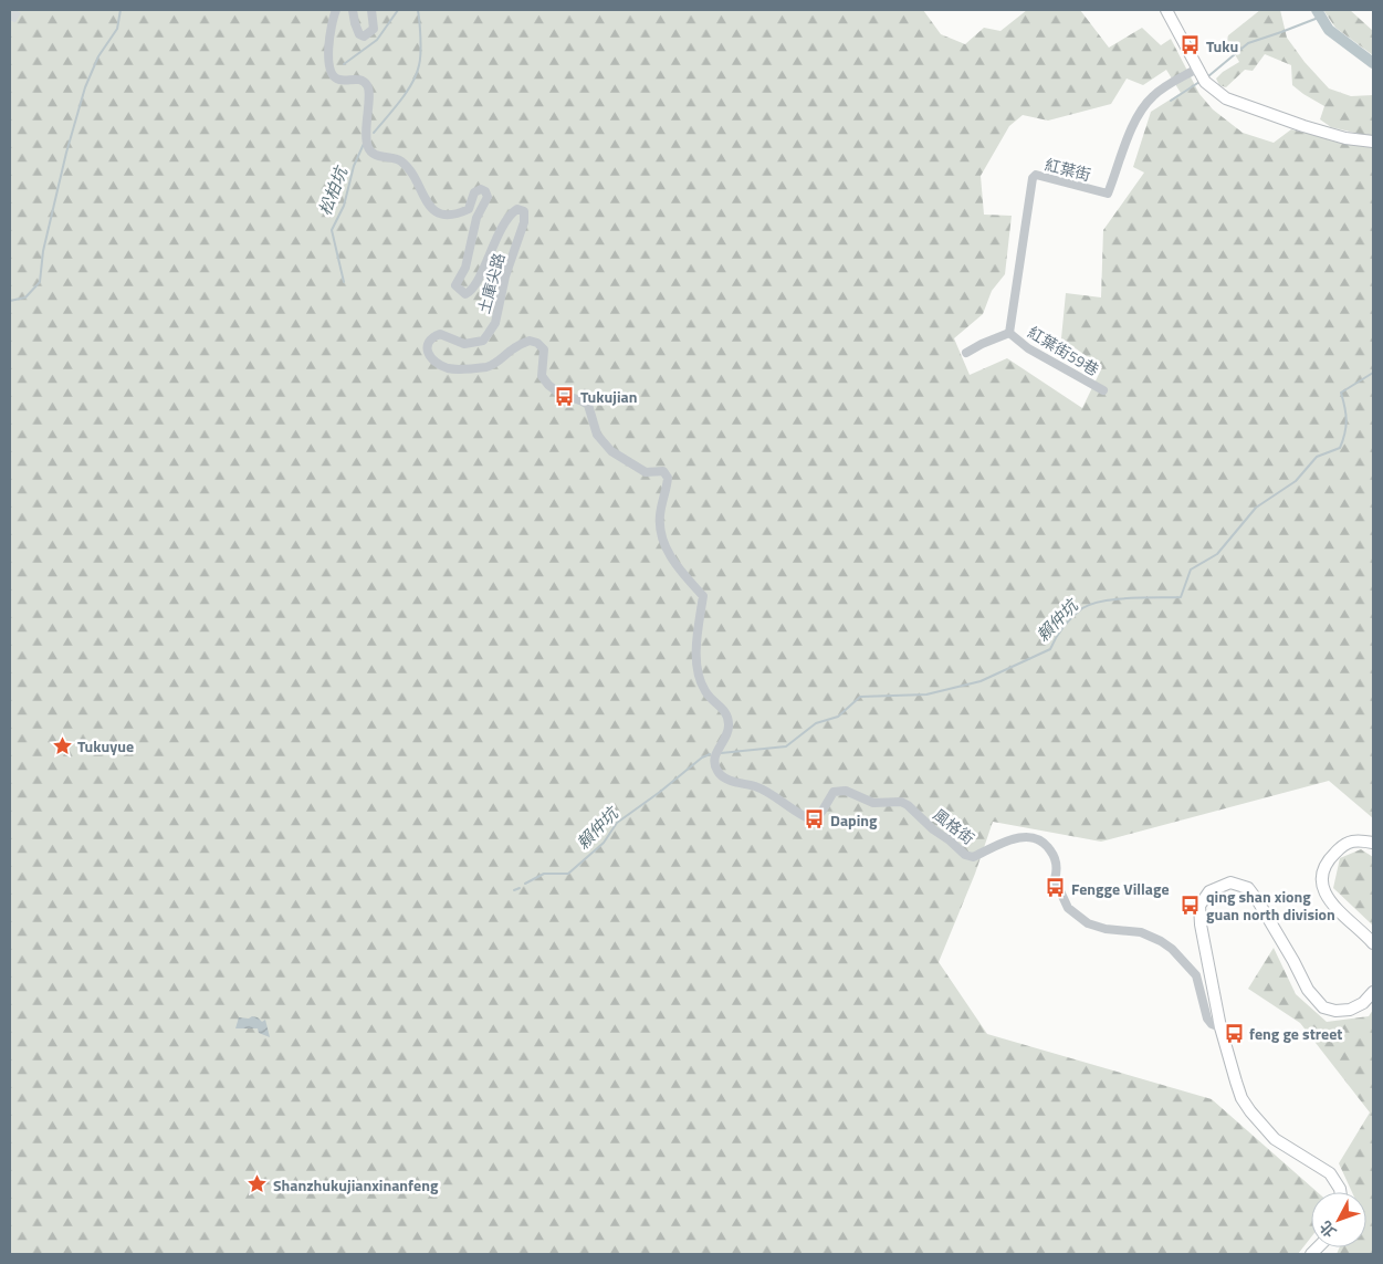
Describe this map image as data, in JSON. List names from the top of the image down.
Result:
{
  "streets": {
    "street": [
      "紅葉街",
      "土庫尖路",
      "紅葉街59巷",
      "風格街"
    ]
  },
  "crossings": [
    ["紅葉街", "紅葉街59巷"],
    ["土庫尖路", "風格街"]
  ],
  "water": ["松柏坑", "賴仲坑"],
  "places": {
    "bus stop": [
      "Tuku",
      "Tukujian",
      "Daping",
      "Fengge Village",
      "qing shan xiong guan north division",
      "feng ge street"
    ],
    "place": ["Tukuyue", "Shanzhukujianxinanfeng"]
  },
  "north": "bottom left"
}
